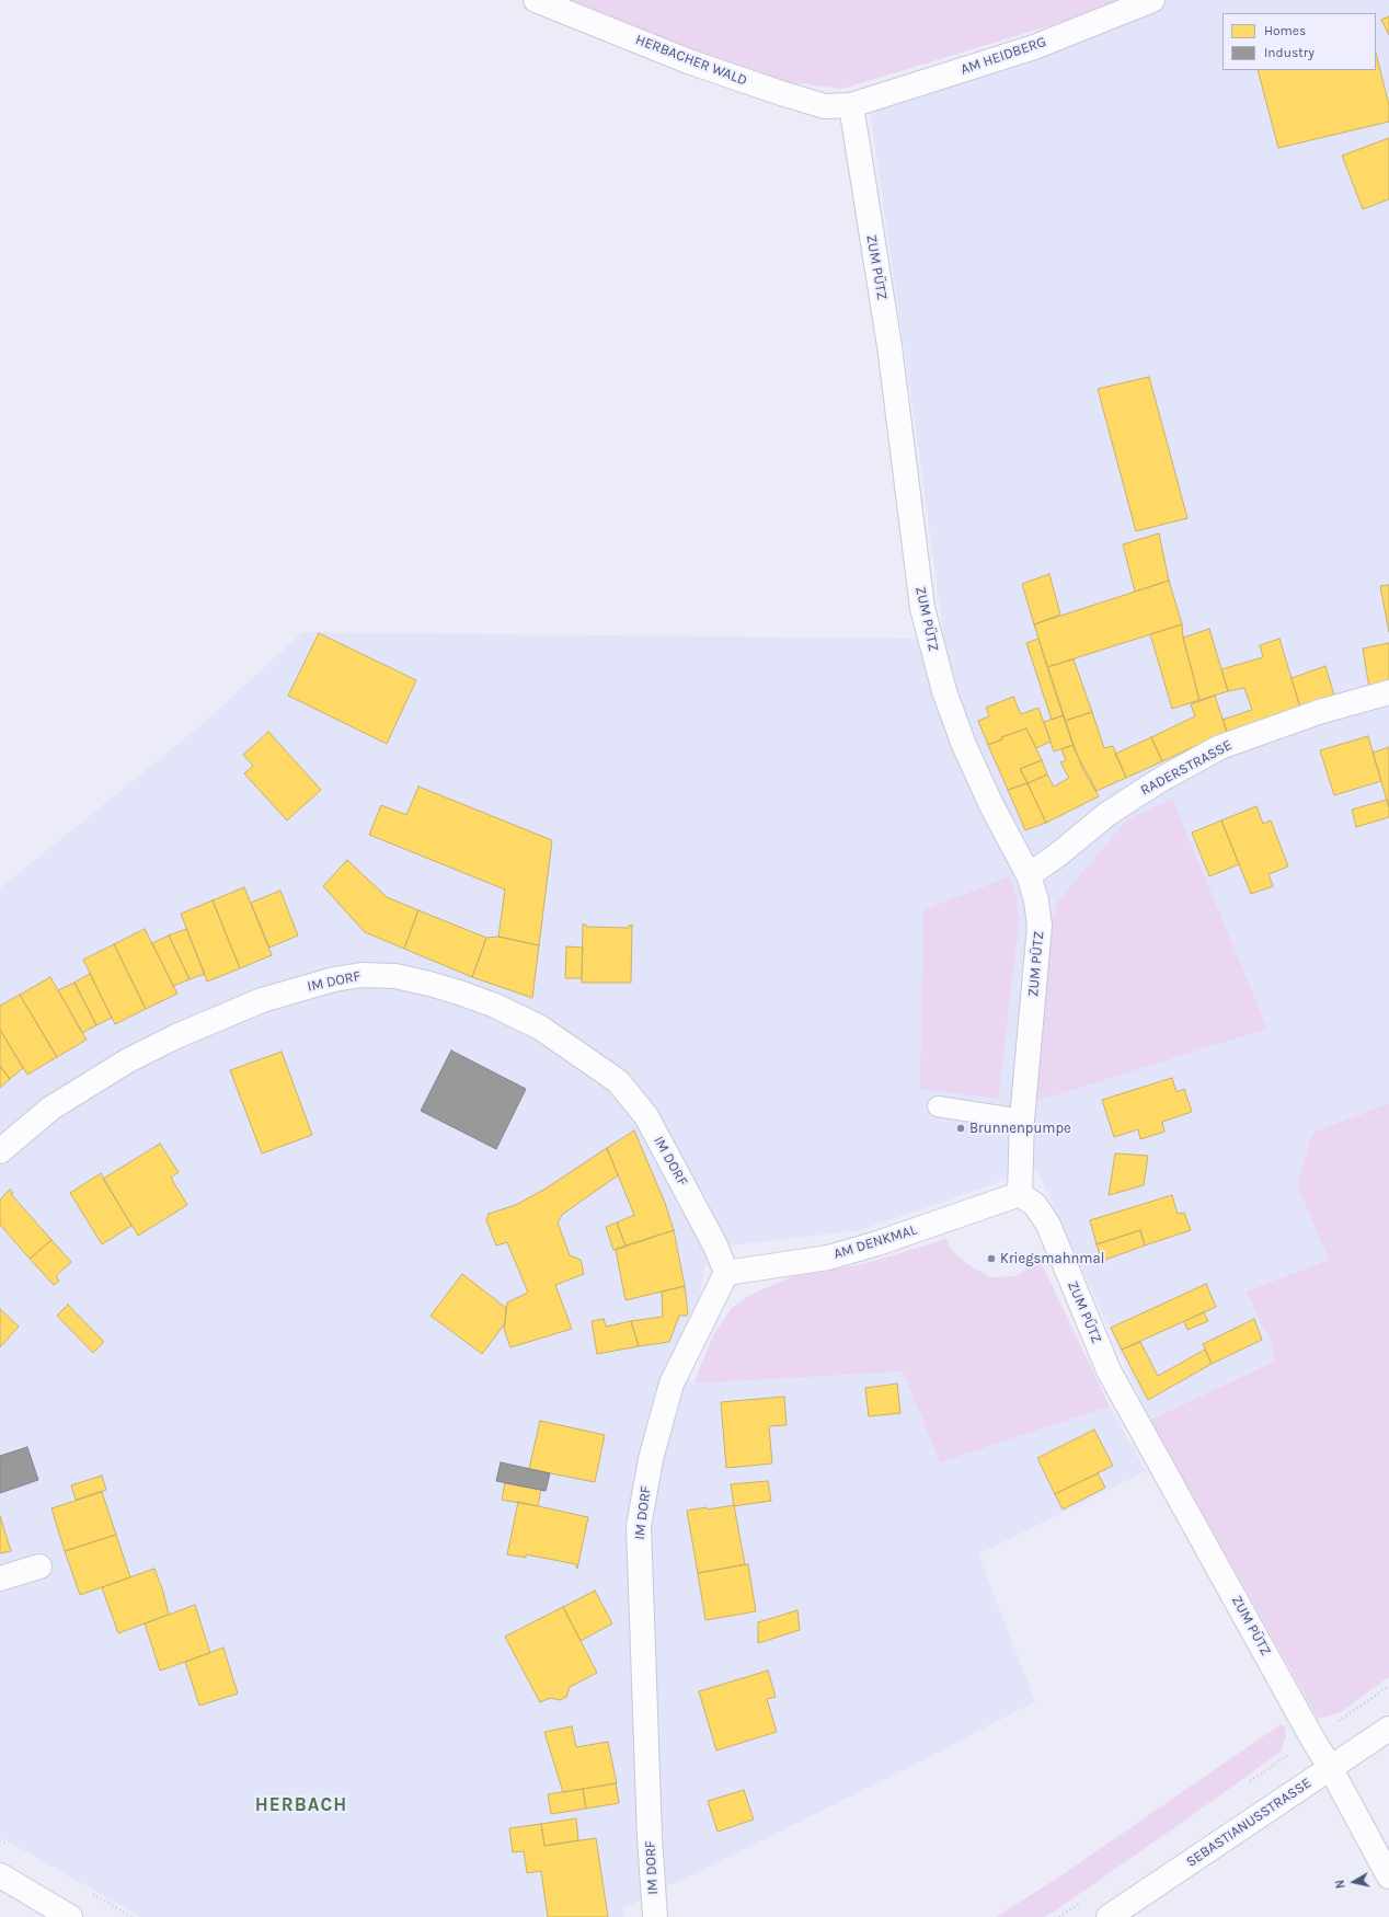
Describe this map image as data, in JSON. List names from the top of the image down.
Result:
{
  "streets": {
    "street": [
      "AM HEIDBERG",
      "HERBACHER WALD",
      "ZUM PÜTZ",
      "RADERSTRASSE",
      "IM DORF",
      "AM DENKMAL",
      "SEBASTIANUSSTRASSE"
    ]
  },
  "crossings": [
    ["AM HEIDBERG", "HERBACHER WALD"],
    ["AM HEIDBERG", "ZUM PÜTZ"],
    ["HERBACHER WALD", "ZUM PÜTZ"],
    ["ZUM PÜTZ", "RADERSTRASSE"],
    ["ZUM PÜTZ", "AM DENKMAL"],
    ["ZUM PÜTZ", "SEBASTIANUSSTRASSE"],
    ["IM DORF", "AM DENKMAL"]
  ],
  "districts": ["HERBACH"],
  "places": ["Brunnenpumpe", "Kriegsmahnmal"],
  "legend": ["Homes", "Industry"],
  "north": "left"
}
